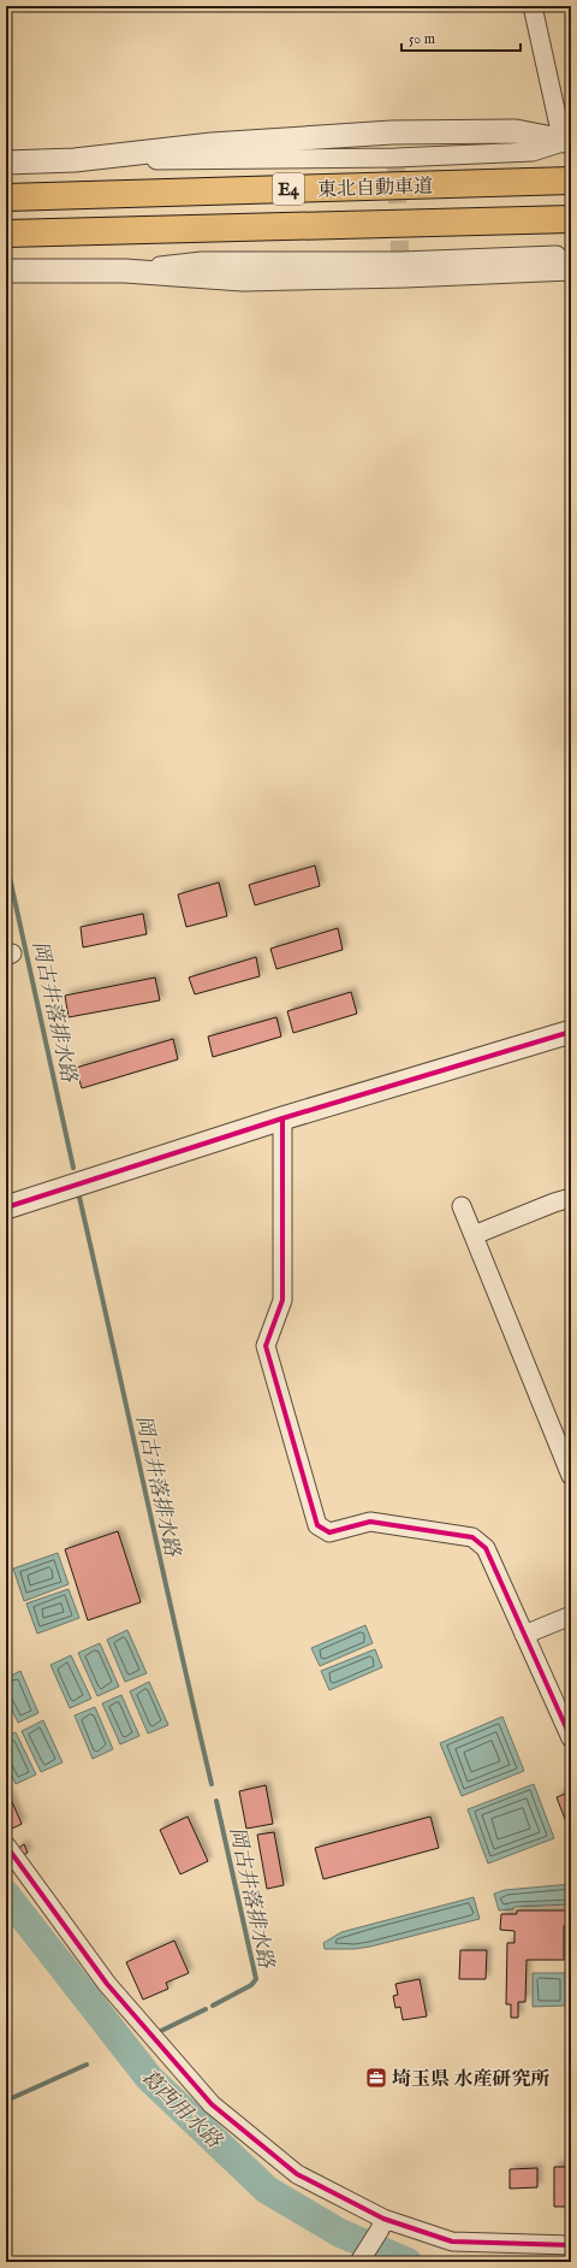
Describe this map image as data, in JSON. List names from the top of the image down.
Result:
{
  "streets": {
    "highway": ["東北自動車道", "E4"]
  },
  "water": ["岡古井落排水路", "葛西用水路"],
  "places": {
    "office": ["埼玉県 水産研究所"]
  },
  "scale_bar": "50 m"
}
